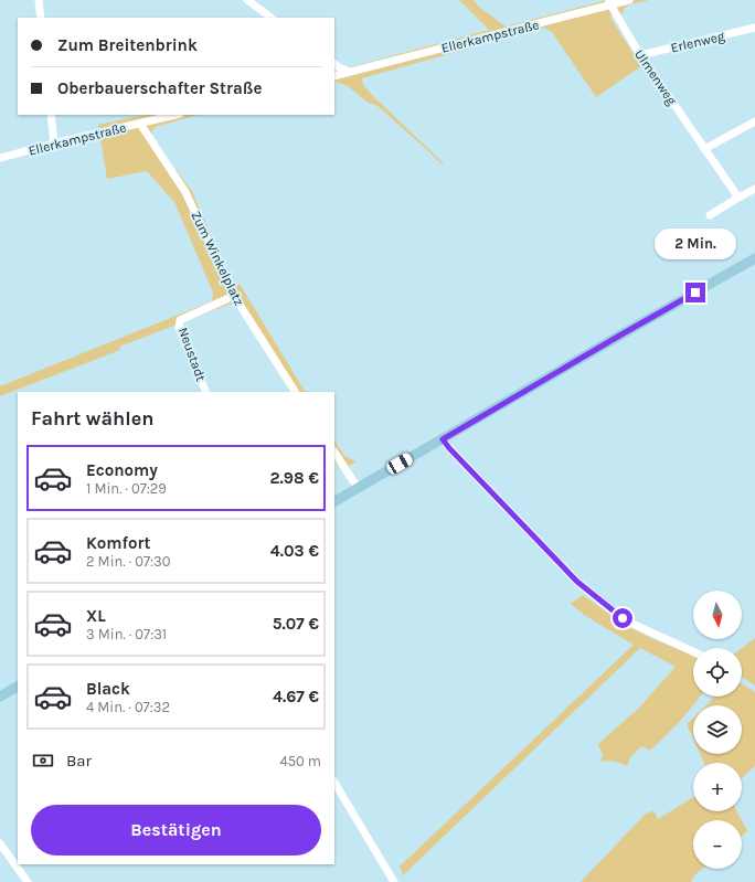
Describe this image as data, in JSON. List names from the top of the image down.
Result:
{
  "streets": {
    "street": [
      "Ellerkampstraße",
      "Erlenweg",
      "Ulmenweg",
      "Zum Winkelplatz",
      "Neustadt"
    ]
  },
  "crossings": [
    ["Ellerkampstraße", "Ulmenweg"],
    ["Ellerkampstraße", "Zum Winkelplatz"],
    ["Erlenweg", "Ulmenweg"],
    ["Zum Winkelplatz", "Neustadt"]
  ],
  "north": "bottom",
  "page": {
    "banner": ["Zum Breitenbrink", "Oberbauerschafter Straße"],
    "bubble": "2 Min.",
    "heading": "Fahrt wählen",
    "list": [
      {
        "name": "Economy",
        "note": "1 Min. · 07:29",
        "value": "2.98 €"
      },
      {
        "name": "Komfort",
        "note": "2 Min. · 07:30",
        "value": "4.03 €"
      },
      {
        "name": "XL",
        "note": "3 Min. · 07:31",
        "value": "5.07 €"
      },
      {
        "name": "Black",
        "note": "4 Min. · 07:32",
        "value": "4.67 €"
      }
    ],
    "map_buttons": ["+", "−"],
    "pay": ["Bar", "450 m"],
    "buttons": "Bestätigen"
  }
}
